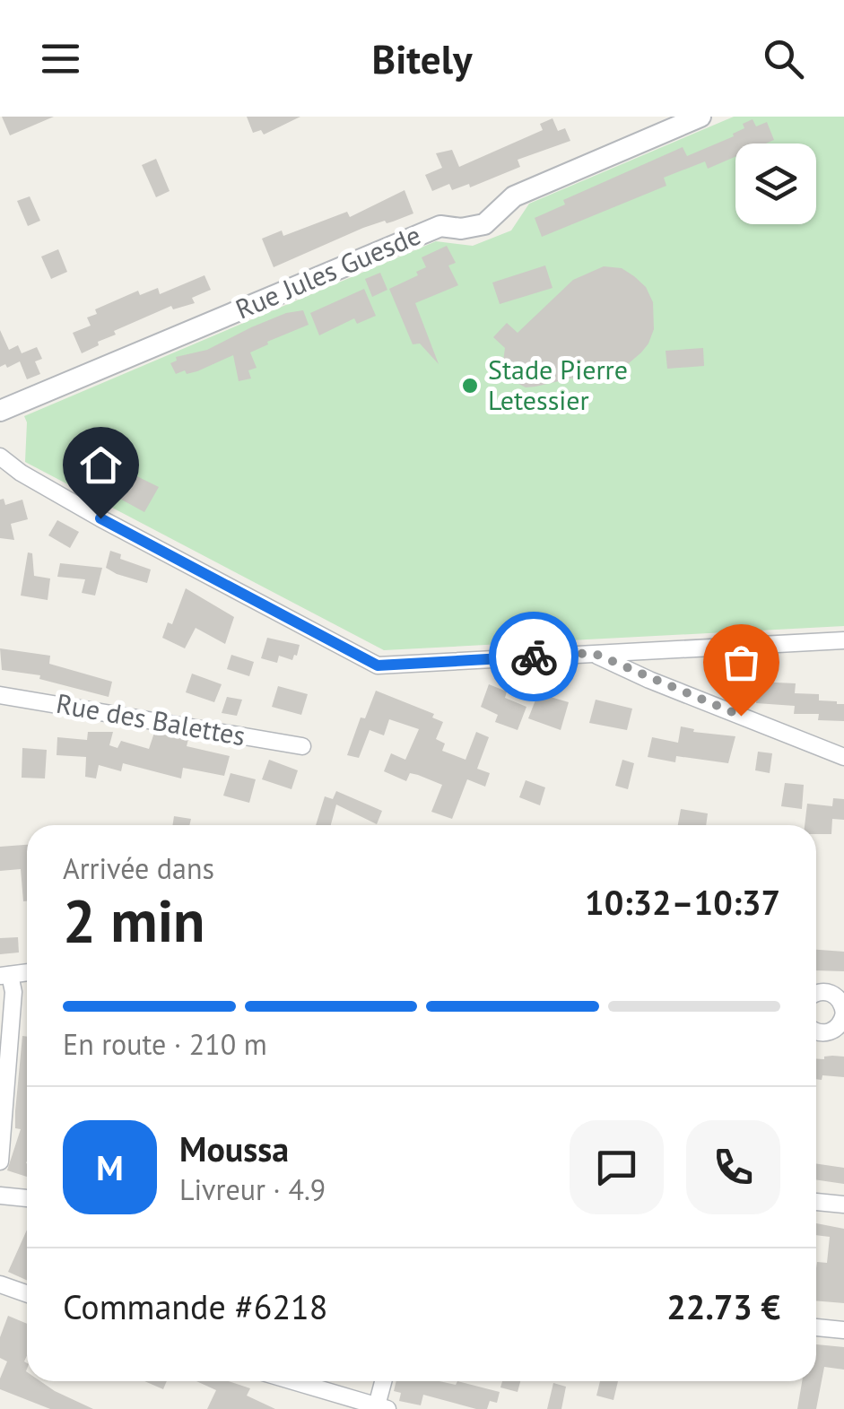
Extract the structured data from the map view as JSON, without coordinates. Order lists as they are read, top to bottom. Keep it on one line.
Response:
{"streets":{"street":["Rue Jules Guesde","Rue des Balettes"]},"places":["Stade Pierre Letessier"],"page":{"header":"Bitely","heading":["2 min","Arrivée dans","10:32–10:37"],"panel":["Moussa","Livreur · 4.9","Commande #6218","22.73 €"],"bar":"En route · 210 m","round":"M"}}
